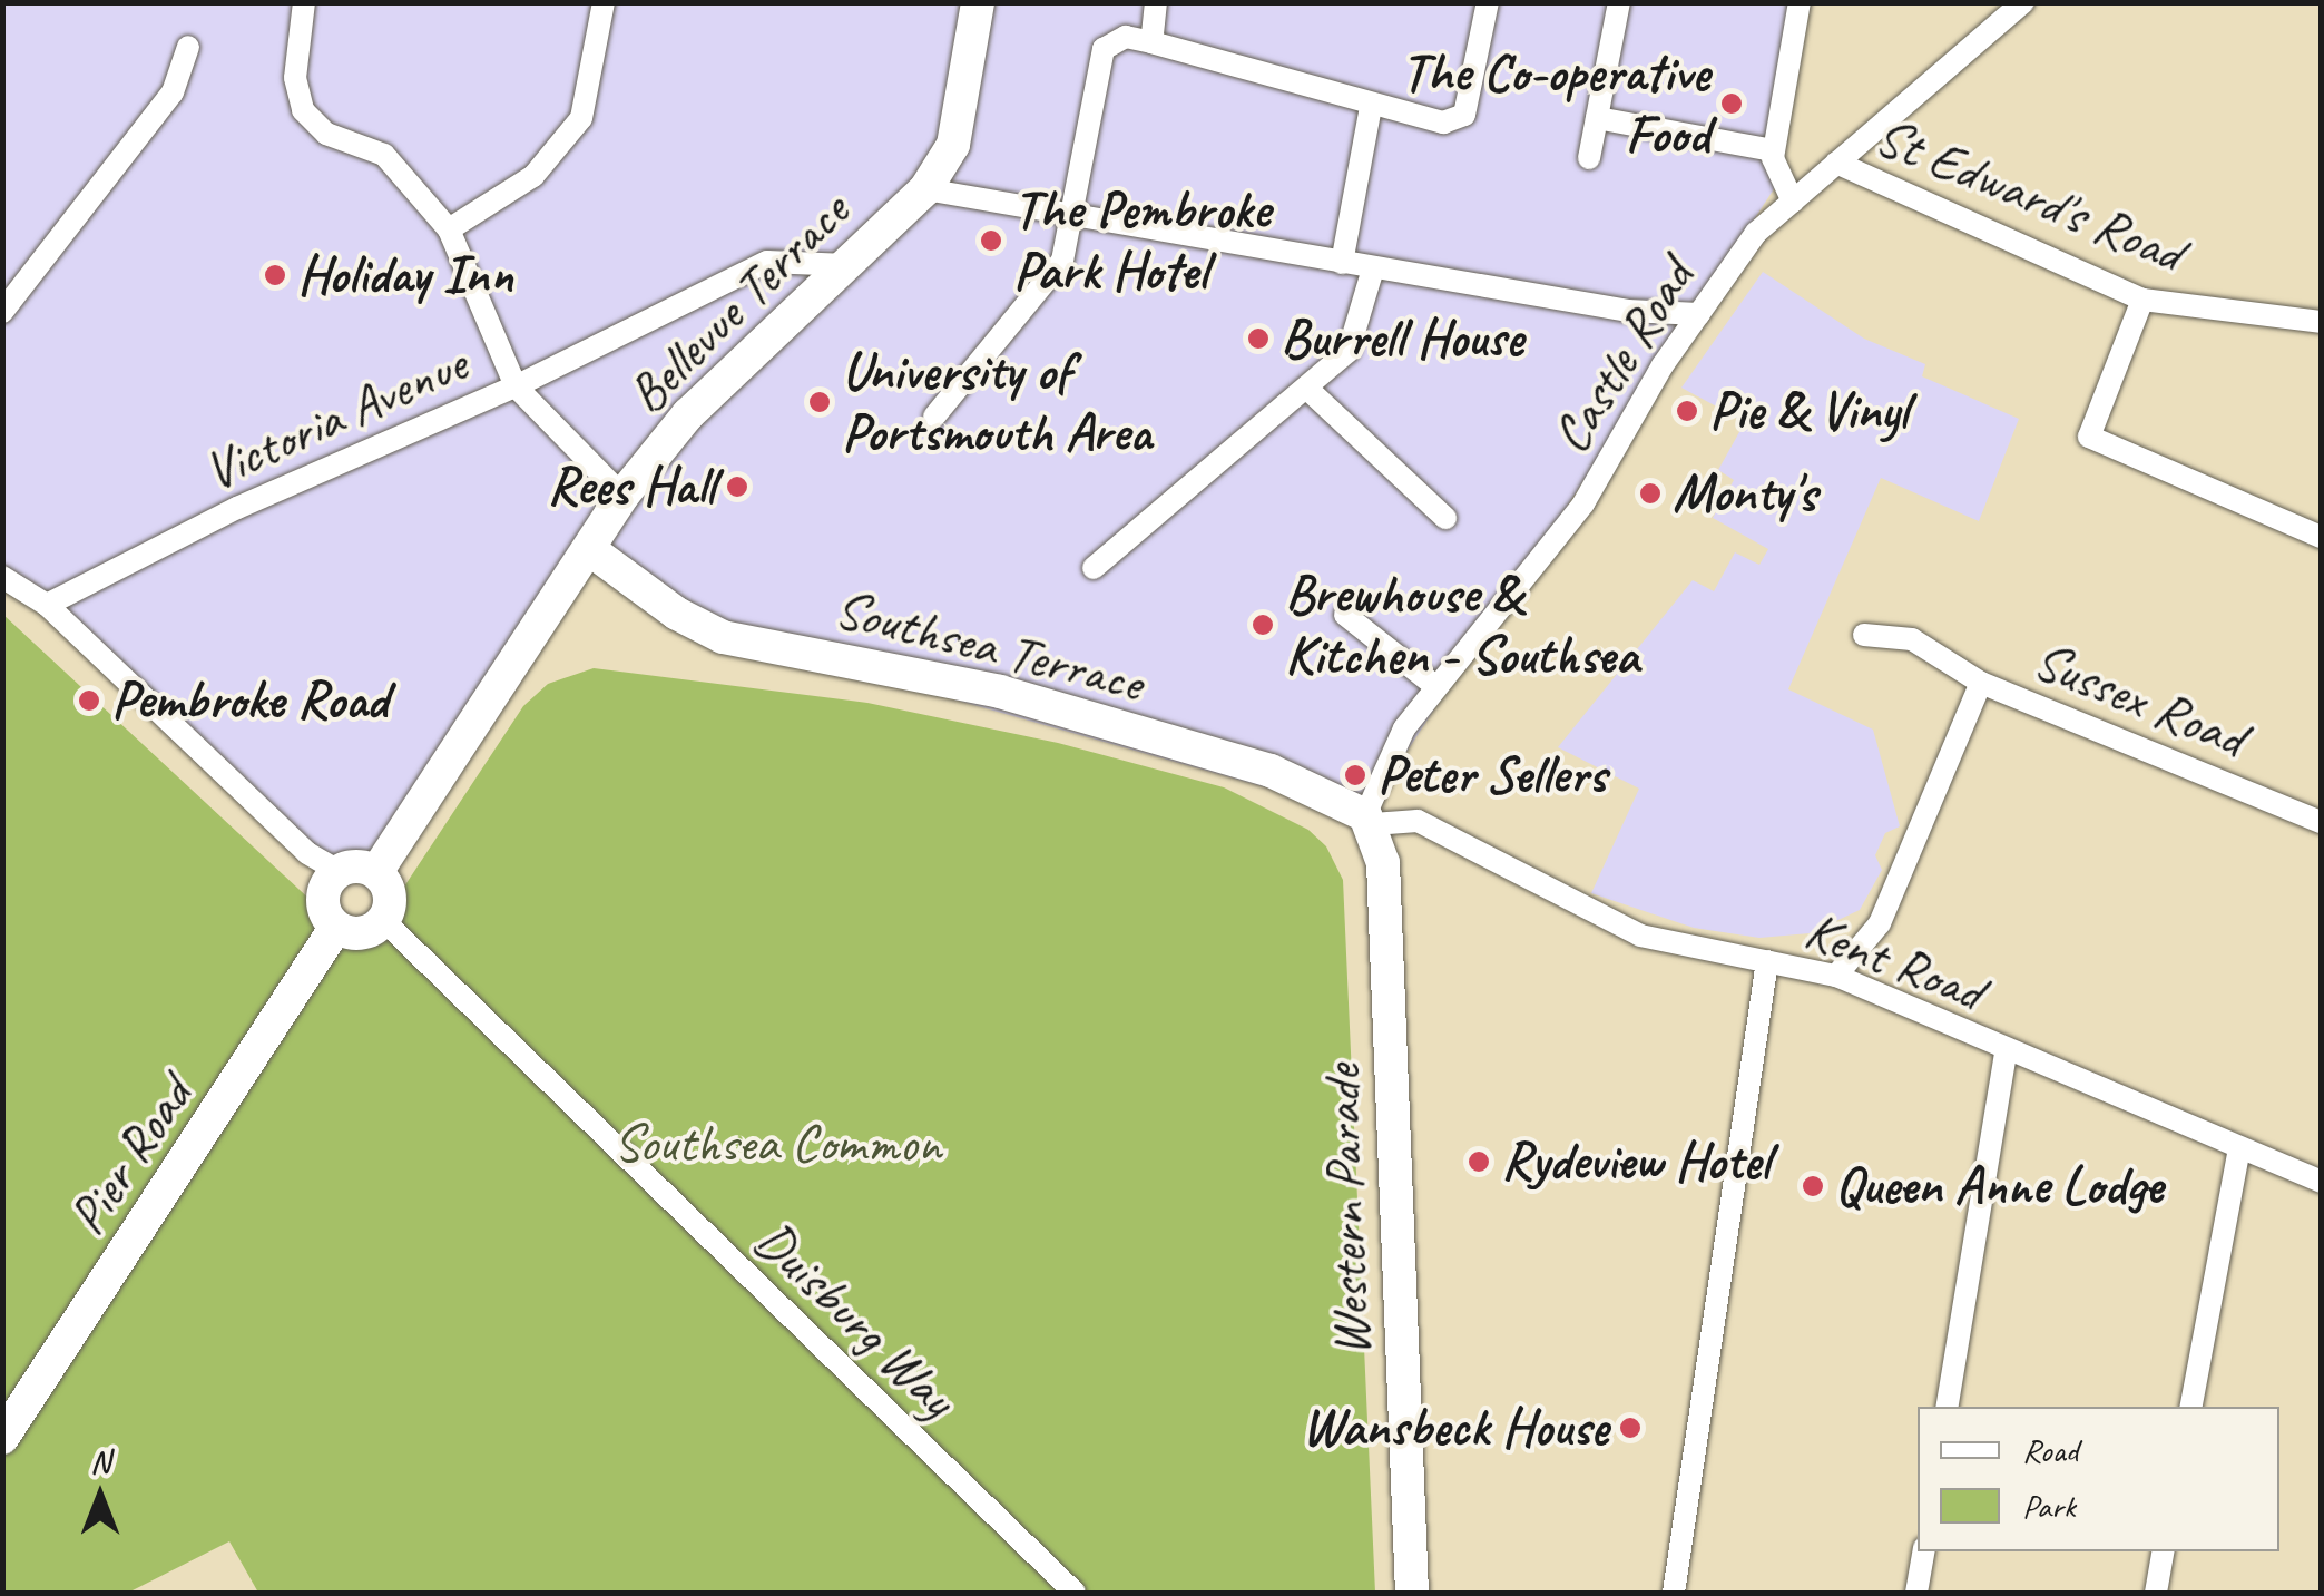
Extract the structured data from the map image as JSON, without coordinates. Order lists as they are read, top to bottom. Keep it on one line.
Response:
{"streets":{"main road":["Bellevue Terrace","Southsea Terrace","Pier Road","Western Parade"],"street":["St Edward's Road","Castle Road","Victoria Avenue","Sussex Road","Kent Road","Duisburg Way"]},"crossings":[["St Edward's Road","Castle Road"],["Bellevue Terrace","Victoria Avenue"],["Bellevue Terrace","Southsea Terrace"],["Castle Road","Southsea Terrace"],["Castle Road","Kent Road"],["Castle Road","Western Parade"],["Southsea Terrace","Kent Road"],["Southsea Terrace","Western Parade"],["Sussex Road","Kent Road"],["Kent Road","Western Parade"],["Pier Road","Duisburg Way"]],"parks":["Southsea Common"],"places":["The Co-operative Food","The Pembroke Park Hotel","Holiday Inn","Burrell House","University of Portsmouth Area","Pie & Vinyl","Rees Hall","Monty's","Brewhouse & Kitchen - Southsea","Pembroke Road","Peter Sellers","Rydeview Hotel","Queen Anne Lodge","Wansbeck House"],"legend":["Road","Park"],"north":"top"}
